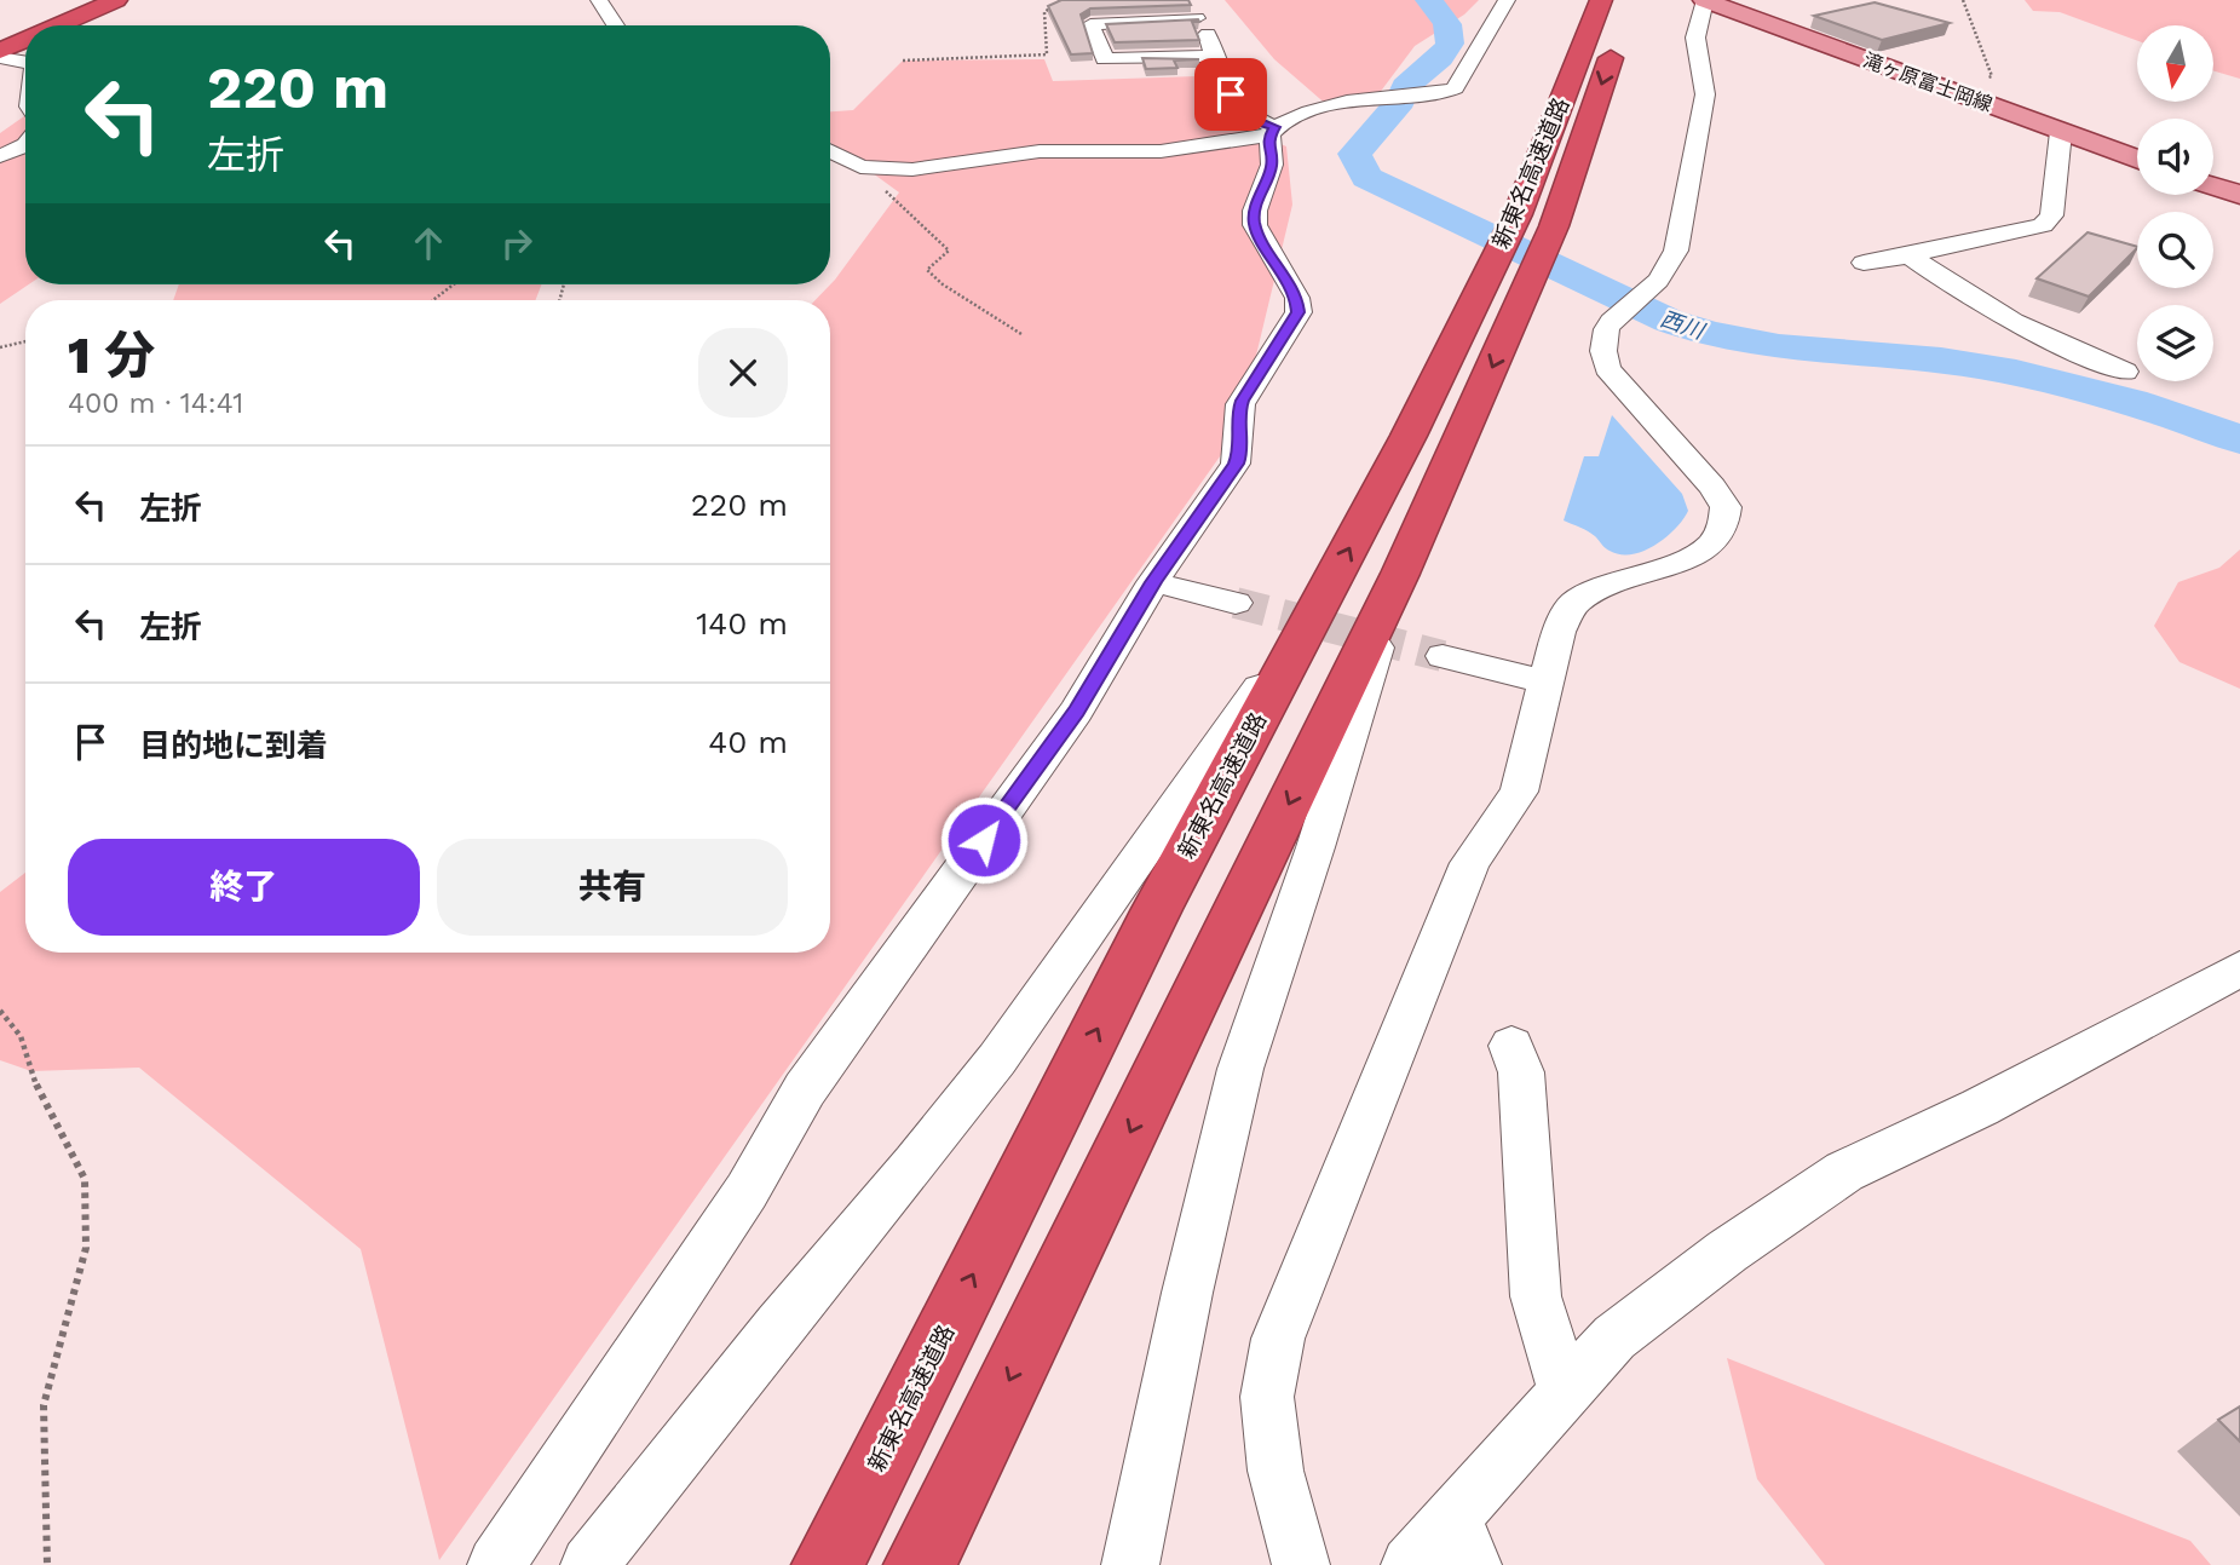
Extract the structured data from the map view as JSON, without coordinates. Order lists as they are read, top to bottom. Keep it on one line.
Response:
{"streets":{"highway":["新東名高速道路"],"main road":["滝ヶ原富士岡線"]},"water":["西川"],"north":"bottom","page":{"turn":["220 m","左折"],"heading":["1 分","400 m · 14:41"],"list":[{"name":"左折","value":"220 m"},{"name":"左折","value":"140 m"},{"name":"目的地に到着","value":"40 m"}],"buttons":["終了","共有"]}}
